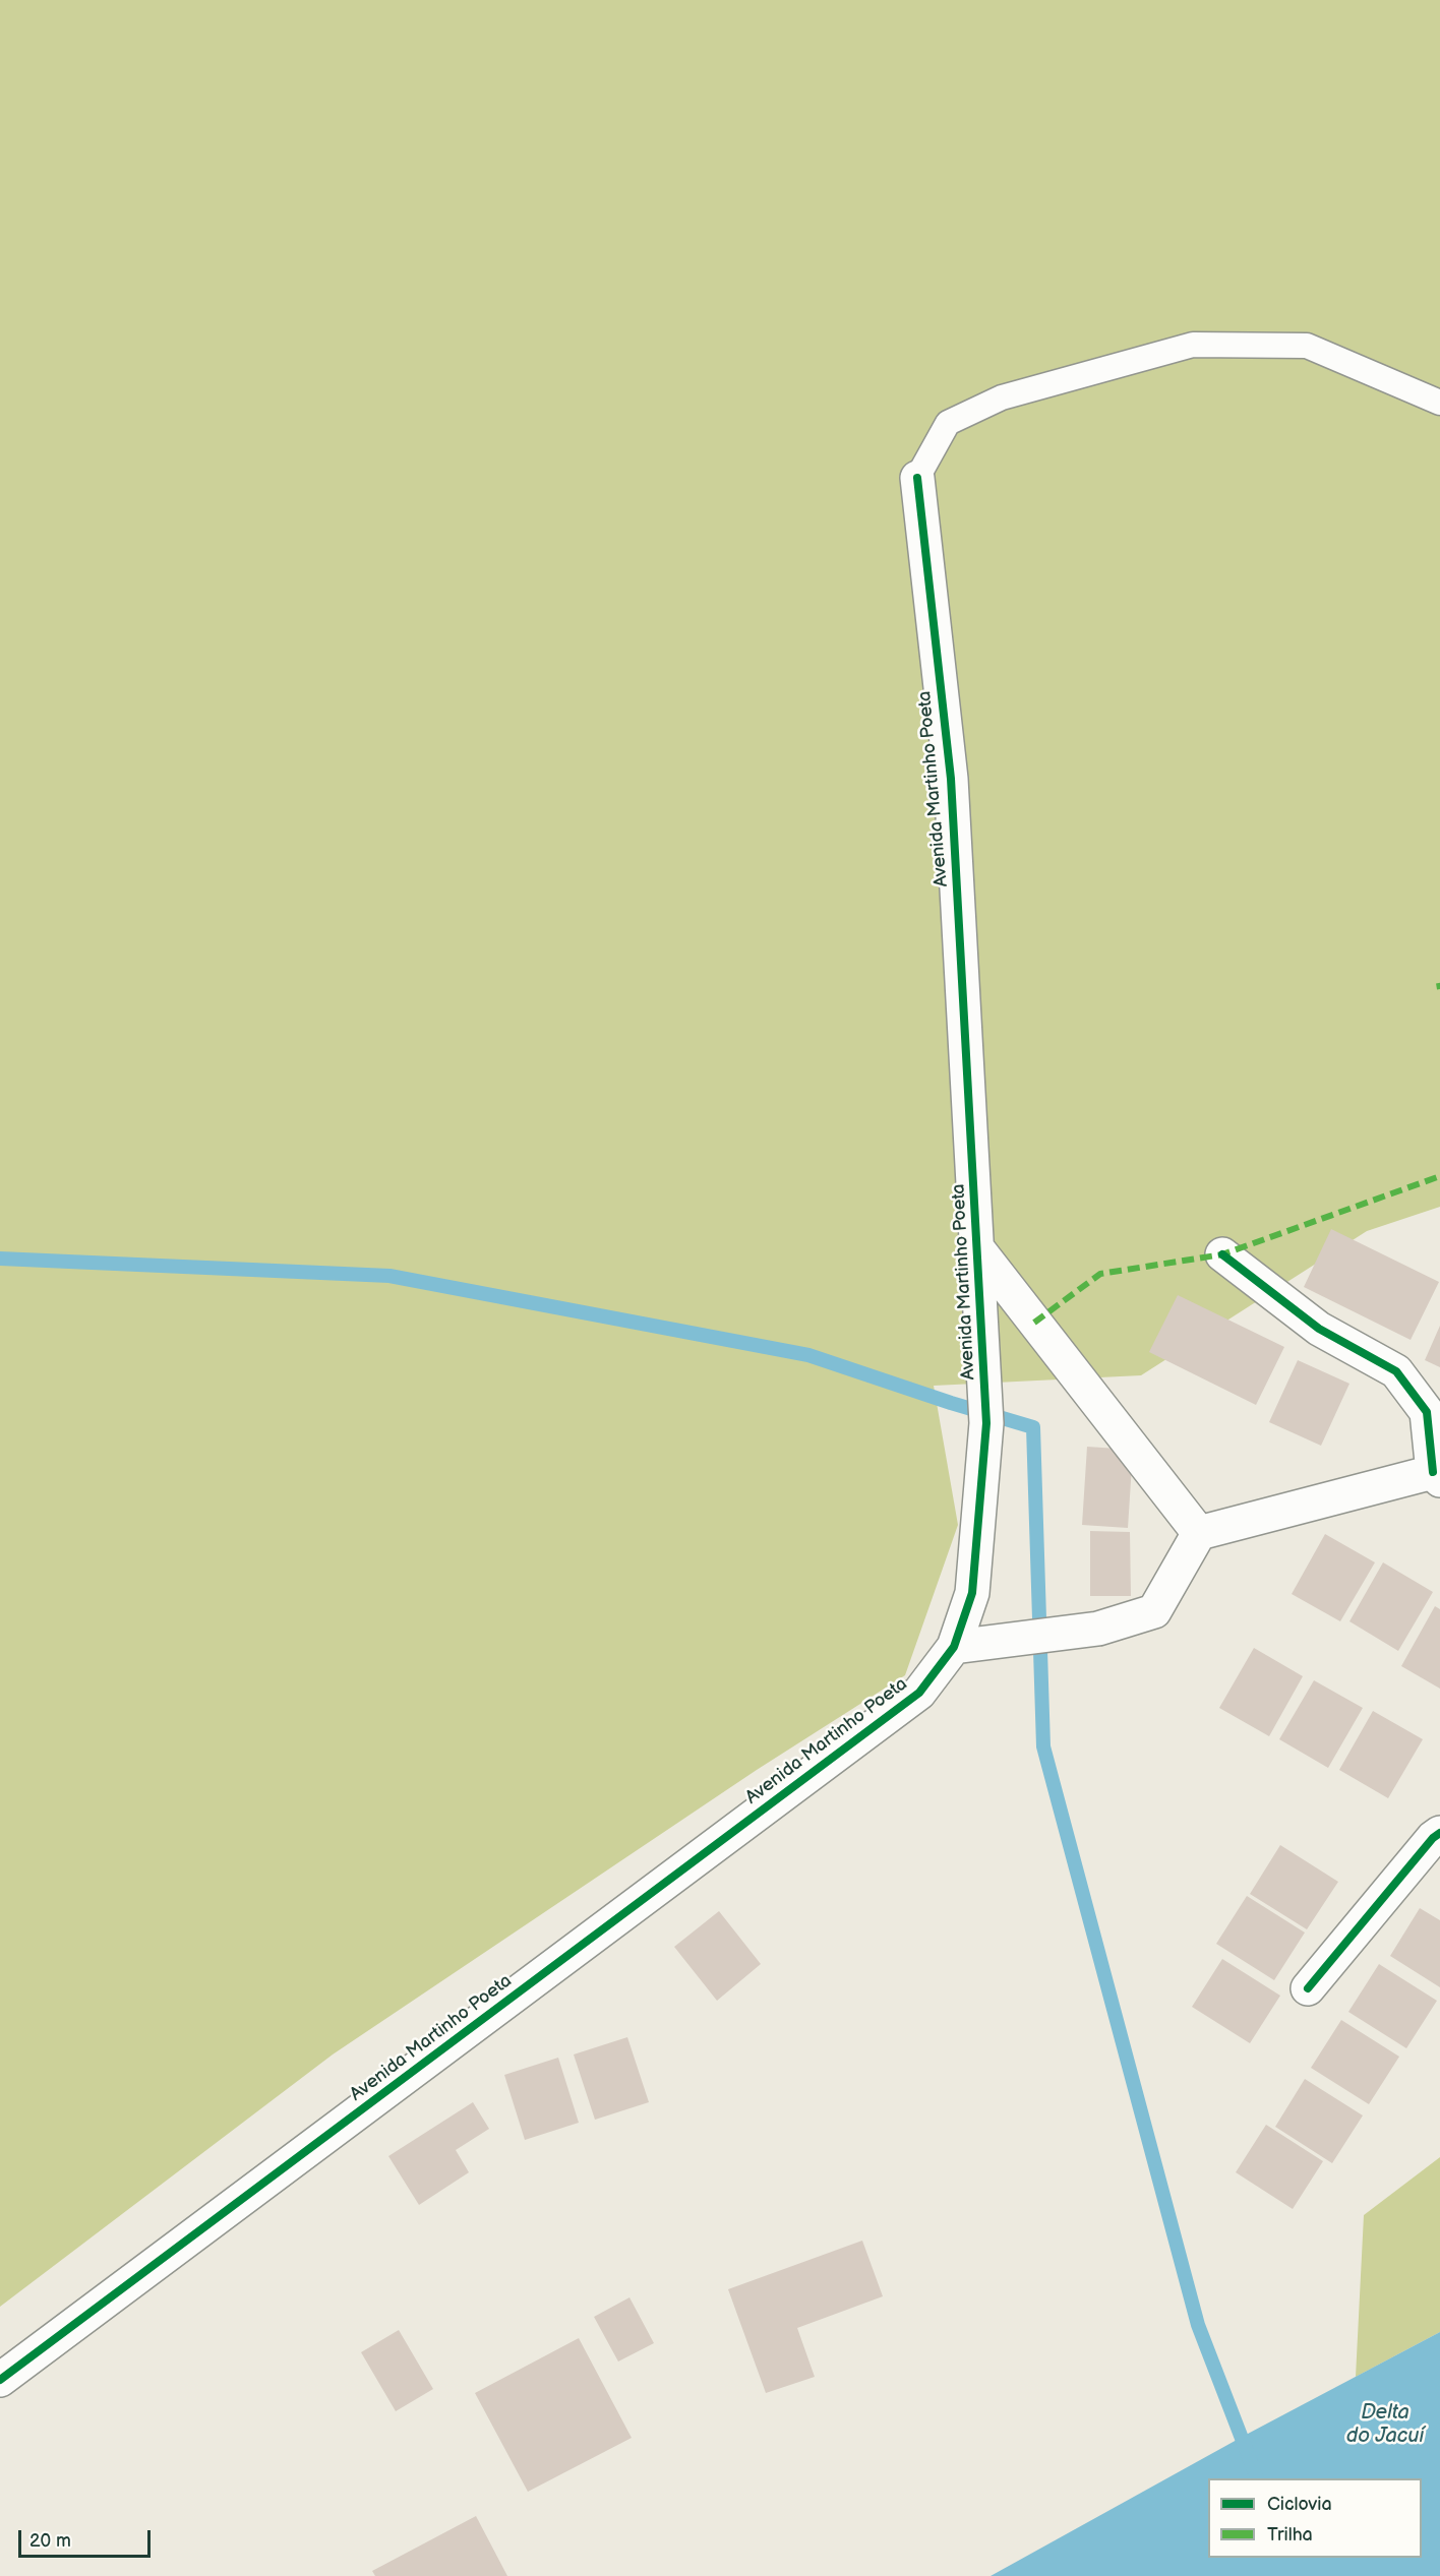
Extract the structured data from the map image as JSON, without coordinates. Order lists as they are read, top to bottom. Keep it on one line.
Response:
{"streets":{"street":["Avenida Martinho Poeta"]},"water":["Delta do Jacuí"],"legend":["Ciclovia","Trilha"],"scale_bar":"20 m"}
